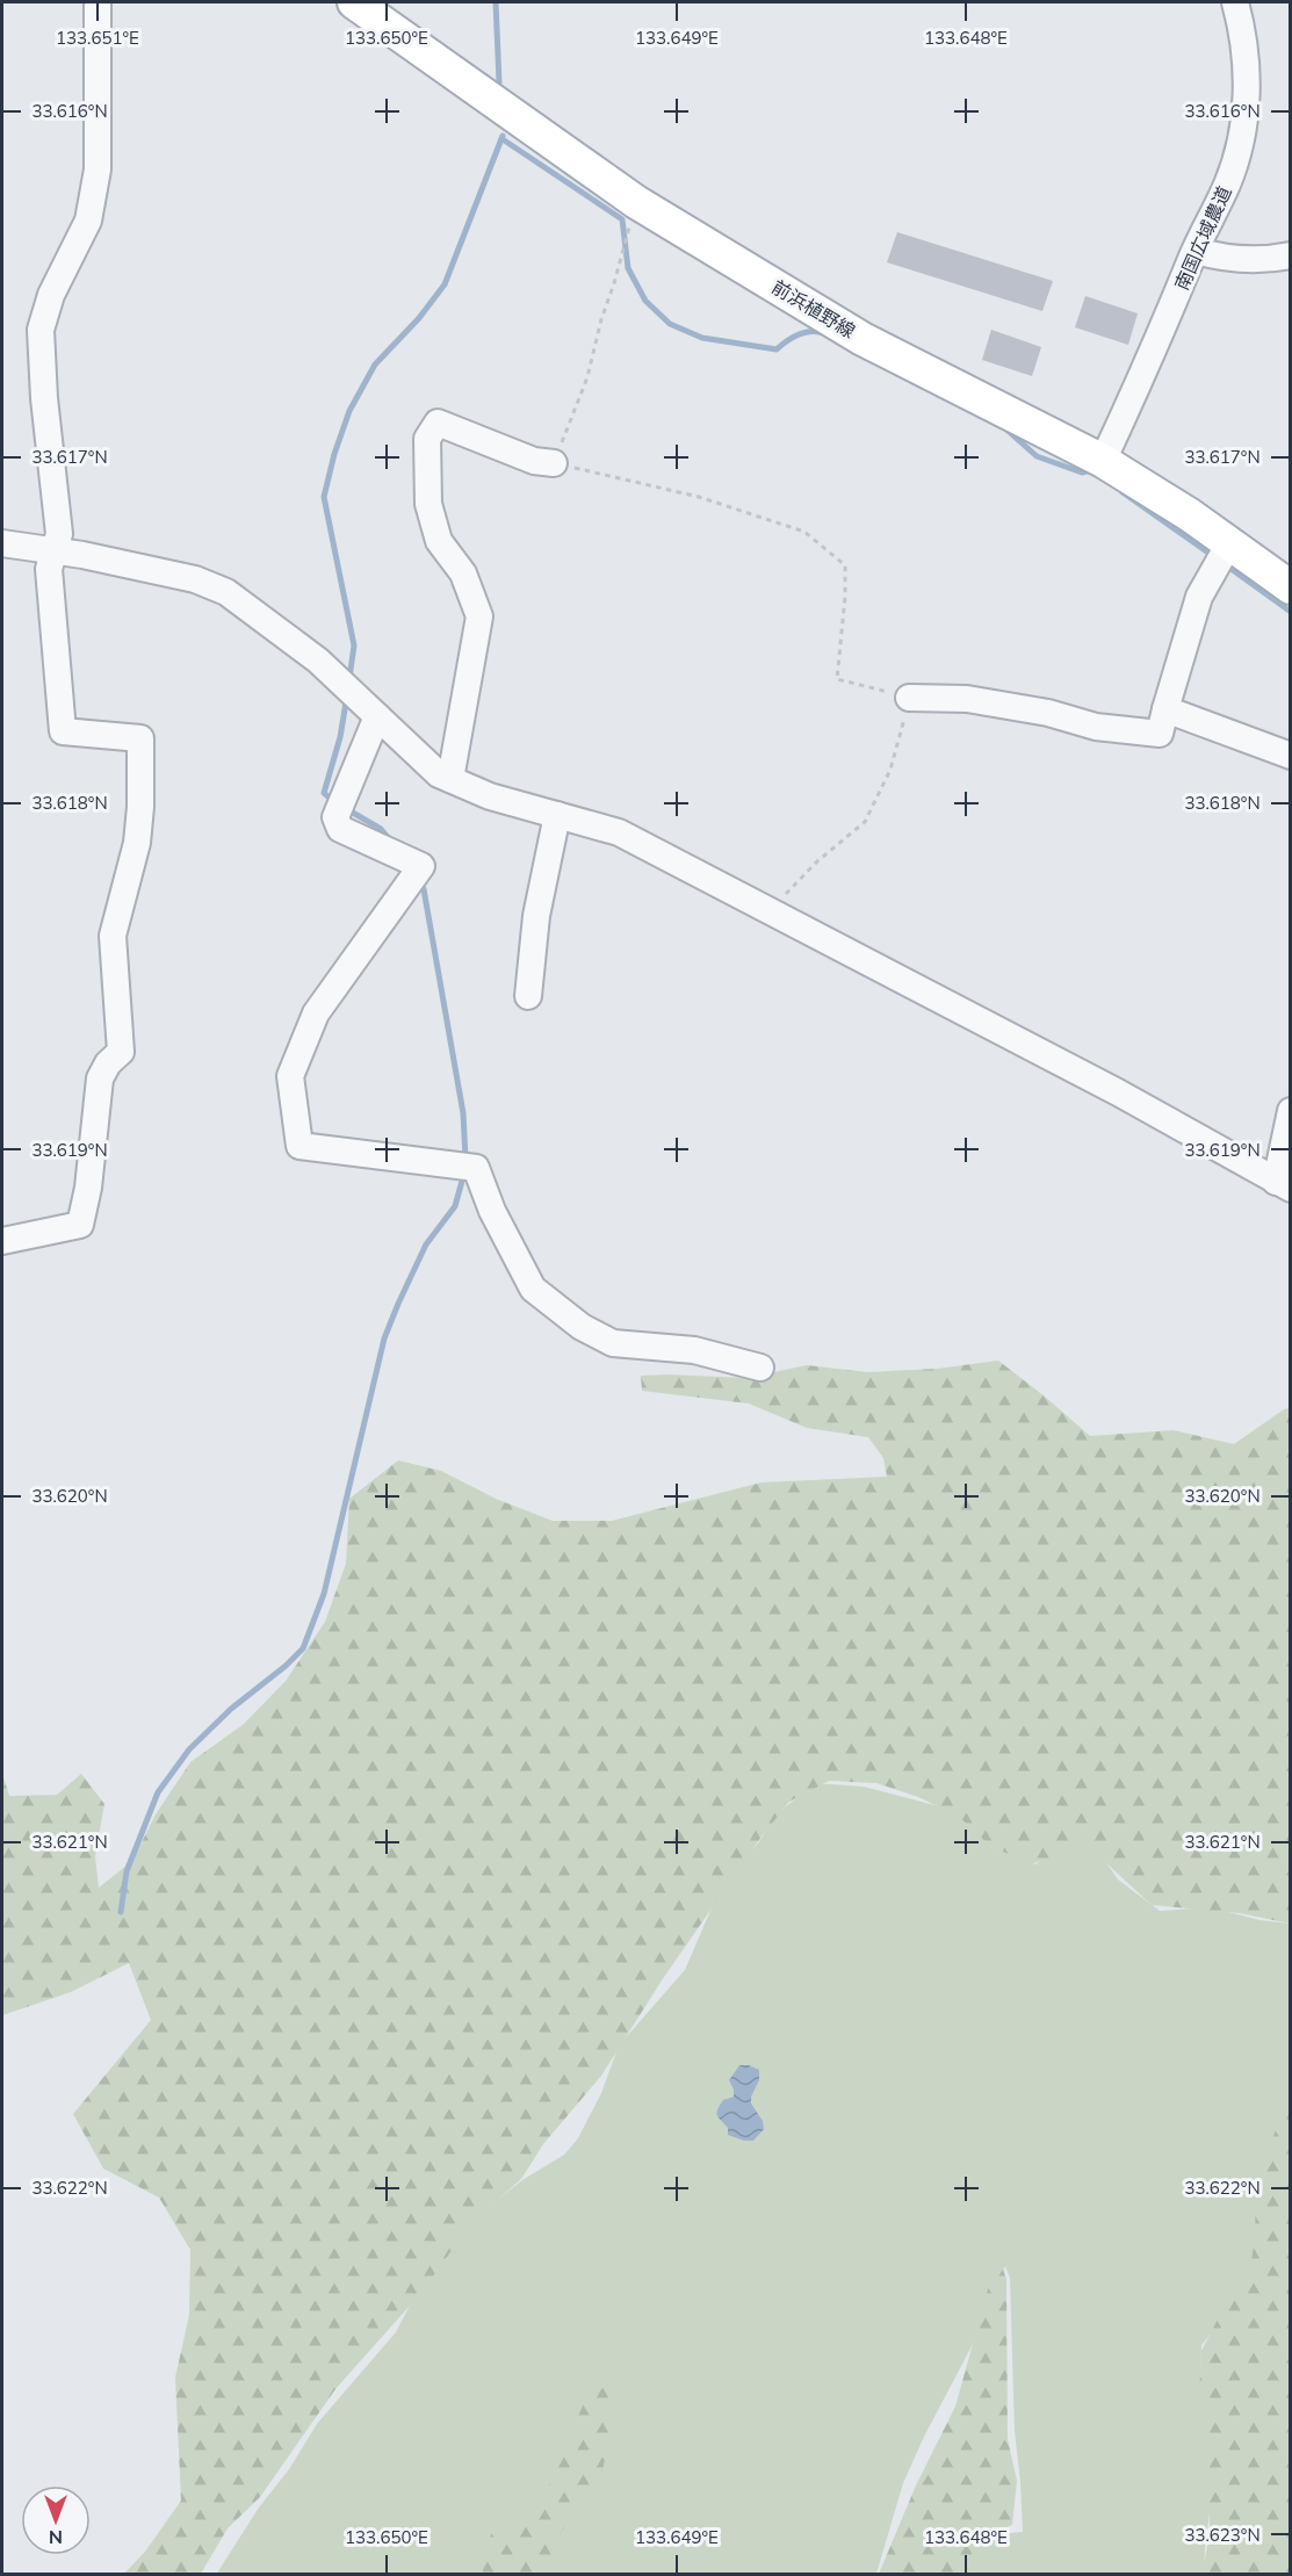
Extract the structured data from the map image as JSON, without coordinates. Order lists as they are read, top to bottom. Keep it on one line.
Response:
{"streets":{"main road":["前浜植野線"],"street":["南国広域農道"]},"crossings":[["南国広域農道","前浜植野線"]],"north":"bottom","coordinates":["133.651°E","133.650°E","133.649°E","133.648°E","33.616°N","33.617°N","33.618°N","33.619°N","33.620°N","33.621°N","33.622°N","33.623°N"]}
